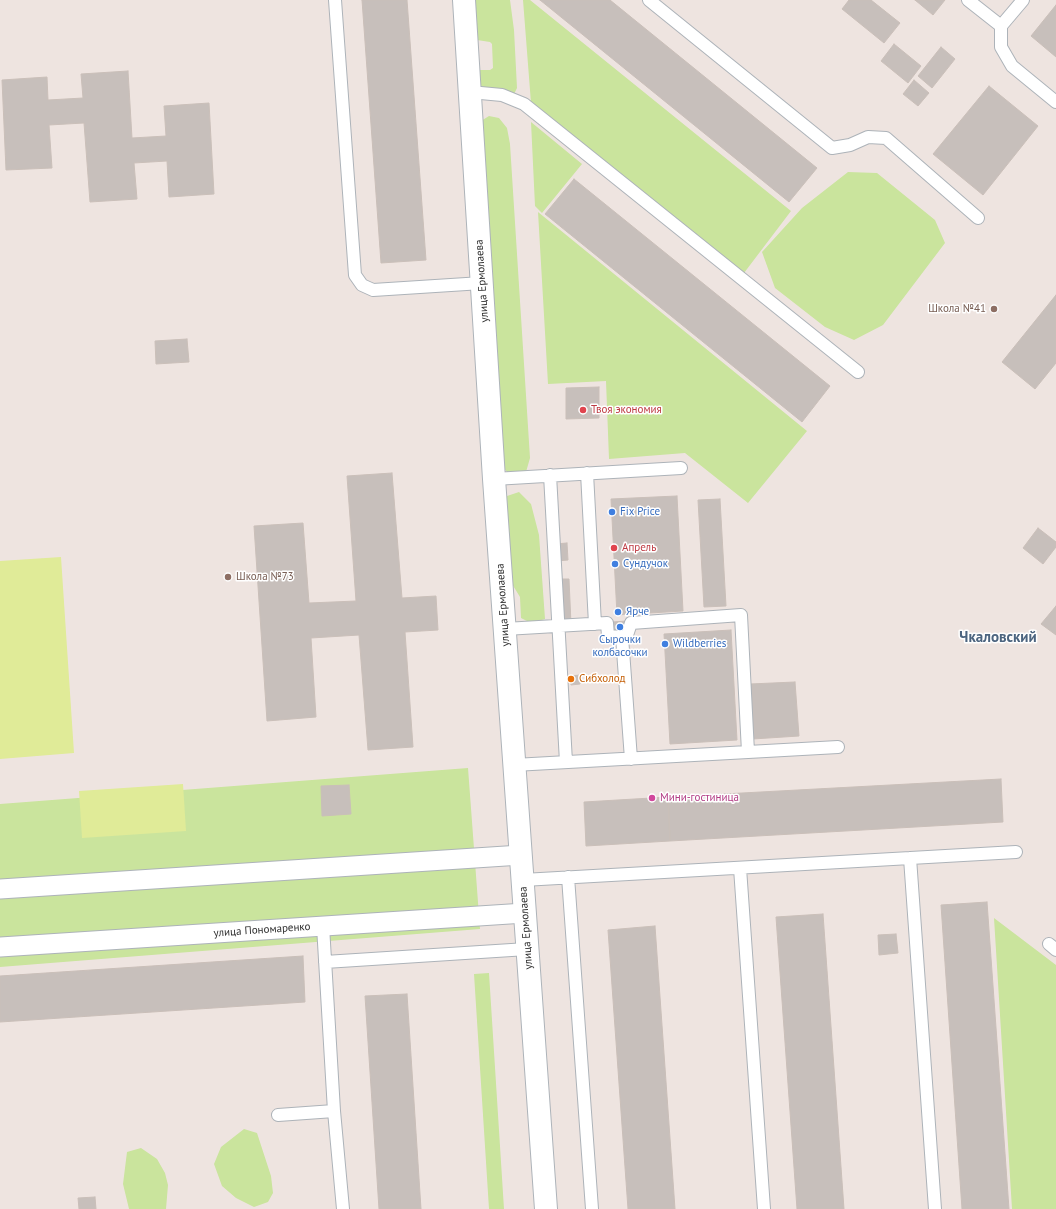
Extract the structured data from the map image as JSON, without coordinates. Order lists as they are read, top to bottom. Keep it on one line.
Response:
{"streets":{"street":["улица Ермолаева","улица Пономаренко"]},"crossings":[["улица Ермолаева","улица Пономаренко"]],"districts":["Чкаловский"],"places":["Школа №41","Твоя экономия","Fix Price","Апрель","Сундучок","Школа №73","Ярче","Сырочки колбасочки","Wildberries","Сибхолод","Мини-гостиница"]}
